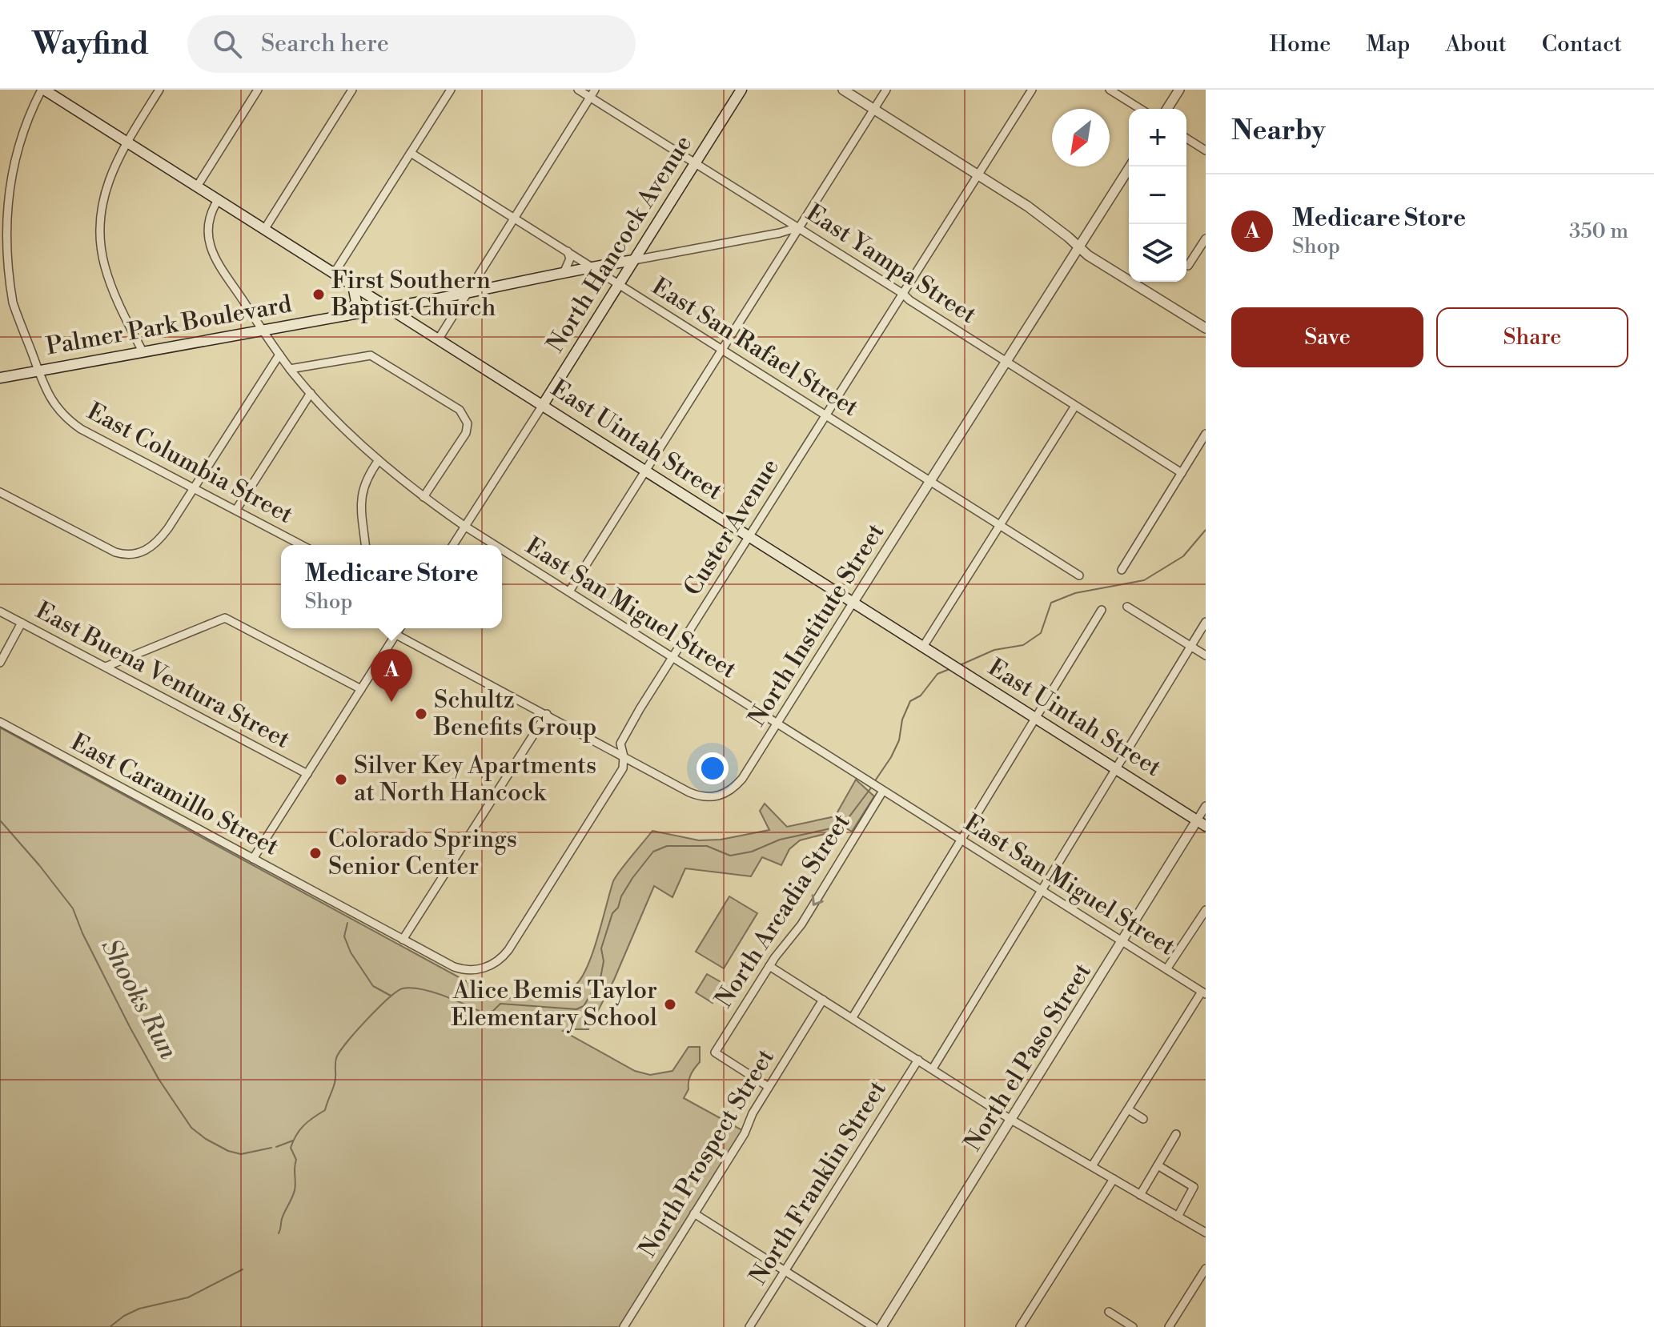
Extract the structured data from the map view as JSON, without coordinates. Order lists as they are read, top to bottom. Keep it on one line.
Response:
{"streets":{"main road":["North Hancock Avenue","Palmer Park Boulevard","East Uintah Street"],"street":["East Yampa Street","East San Rafael Street","East Columbia Street","Custer Avenue","East San Miguel Street","North Institute Street","East Buena Ventura Street","East Caramillo Street","North Arcadia Street","North el Paso Street","North Prospect Street","North Franklin Street"]},"crossings":[["North Hancock Avenue","East Yampa Street"],["North Hancock Avenue","Palmer Park Boulevard"],["North Hancock Avenue","East San Rafael Street"],["North Hancock Avenue","East Uintah Street"],["North Hancock Avenue","East San Miguel Street"],["East Yampa Street","Palmer Park Boulevard"],["East Yampa Street","Custer Avenue"],["East Yampa Street","North Institute Street"],["Palmer Park Boulevard","East San Rafael Street"],["Palmer Park Boulevard","East Uintah Street"],["Palmer Park Boulevard","East Columbia Street"],["Palmer Park Boulevard","East San Miguel Street"],["East San Rafael Street","Custer Avenue"],["East San Rafael Street","North Institute Street"],["East Uintah Street","East Columbia Street"],["East Uintah Street","Custer Avenue"],["East Uintah Street","East San Miguel Street"],["East Uintah Street","North Institute Street"],["East Uintah Street","North el Paso Street"],["Custer Avenue","East San Miguel Street"],["Custer Avenue","North Institute Street"],["Custer Avenue","East Caramillo Street"],["East San Miguel Street","North Institute Street"],["East San Miguel Street","North Arcadia Street"],["East San Miguel Street","North el Paso Street"],["North Arcadia Street","North Prospect Street"]],"one_way":["North Arcadia Street"],"water":["Shooks Run"],"places":["First Southern Baptist Church","Schultz Benefits Group","Silver Key Apartments at North Hancock","Colorado Springs Senior Center","Alice Bemis Taylor Elementary School"],"north":"bottom left","page":{"header":"Wayfind","search":"Search here","nav":["Home","Map","About","Contact"],"heading":"Nearby","map_buttons":["+","−"],"list":[{"mark":"A","name":"Medicare Store","note":"Shop","value":"350 m"}],"buttons":["Save","Share"],"popup":["Medicare Store","Shop"],"pins":"A"}}
